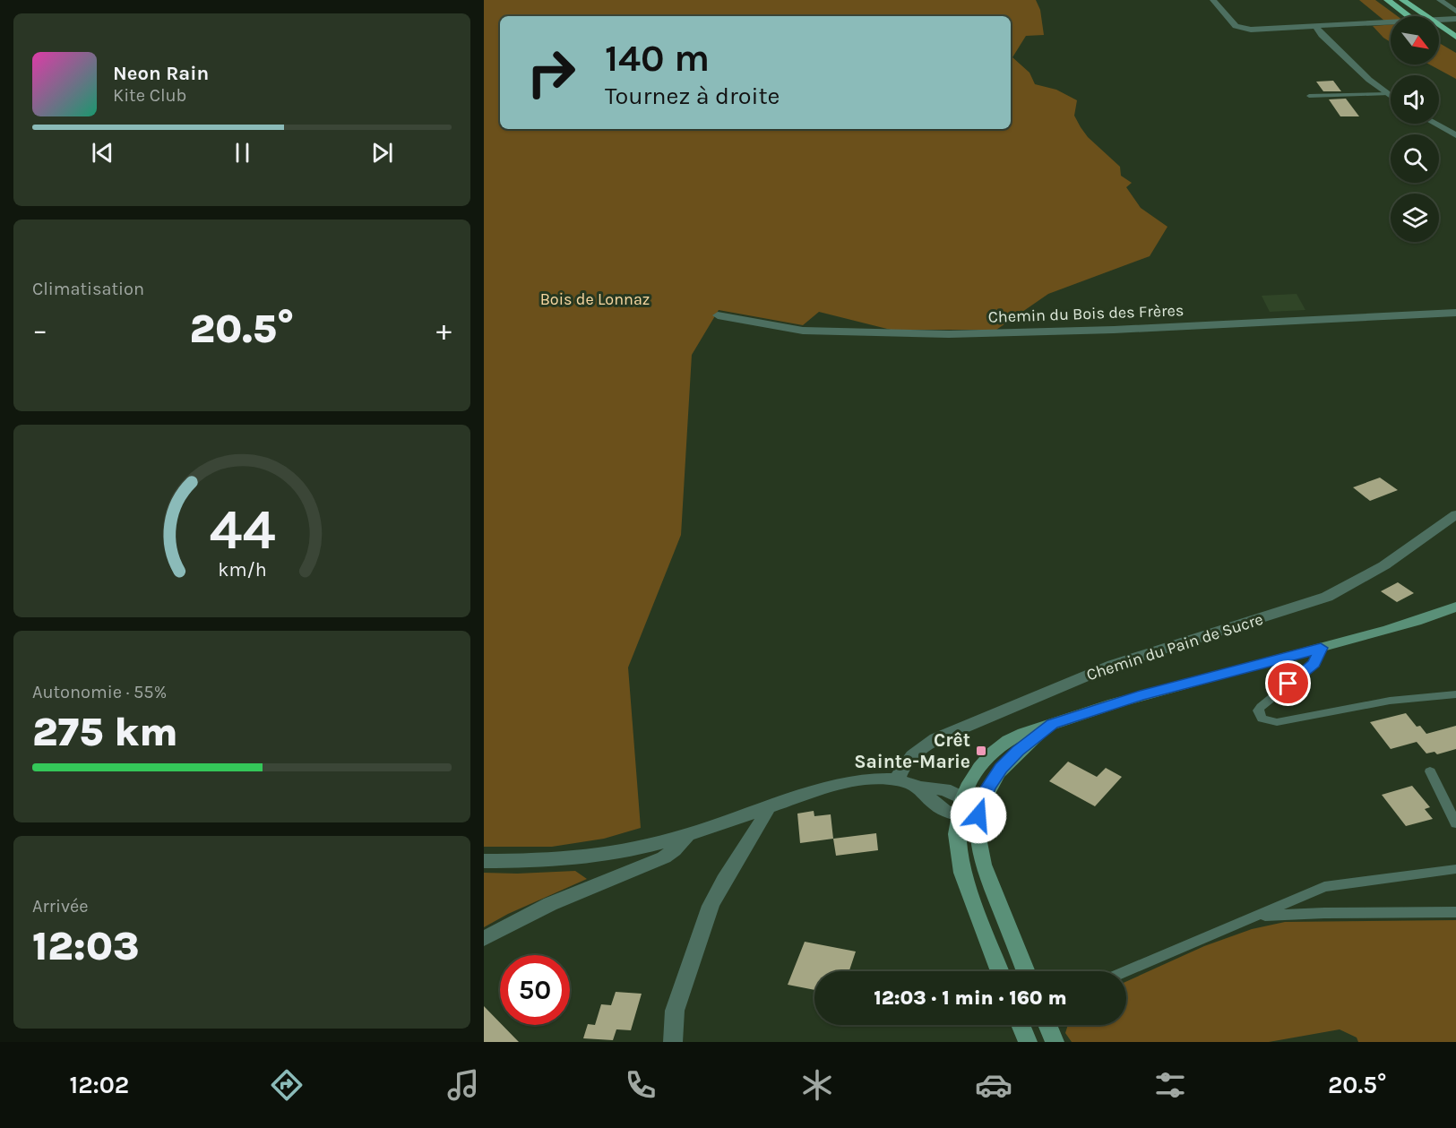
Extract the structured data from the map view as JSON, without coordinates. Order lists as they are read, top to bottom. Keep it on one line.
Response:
{"streets":{"street":["Chemin du Bois des Frères","Chemin du Pain de Sucre"]},"parks":["Bois de Lonnaz"],"places":{"transit":["Crêt Sainte-Marie"]},"north":"bottom right","page":{"turn":["140 m","Tournez à droite"],"song":["Neon Rain","Kite Club"],"tile":["Climatisation",["Autonomie · 55%","275 km"],["Arrivée","12:03"]],"heat":["−","20.5°","+"],"limit":"50","trip":"12:03 · 1 min · 160 m","tabs":["12:02","20.5°"],"gauge":["44","km/h"]}}
